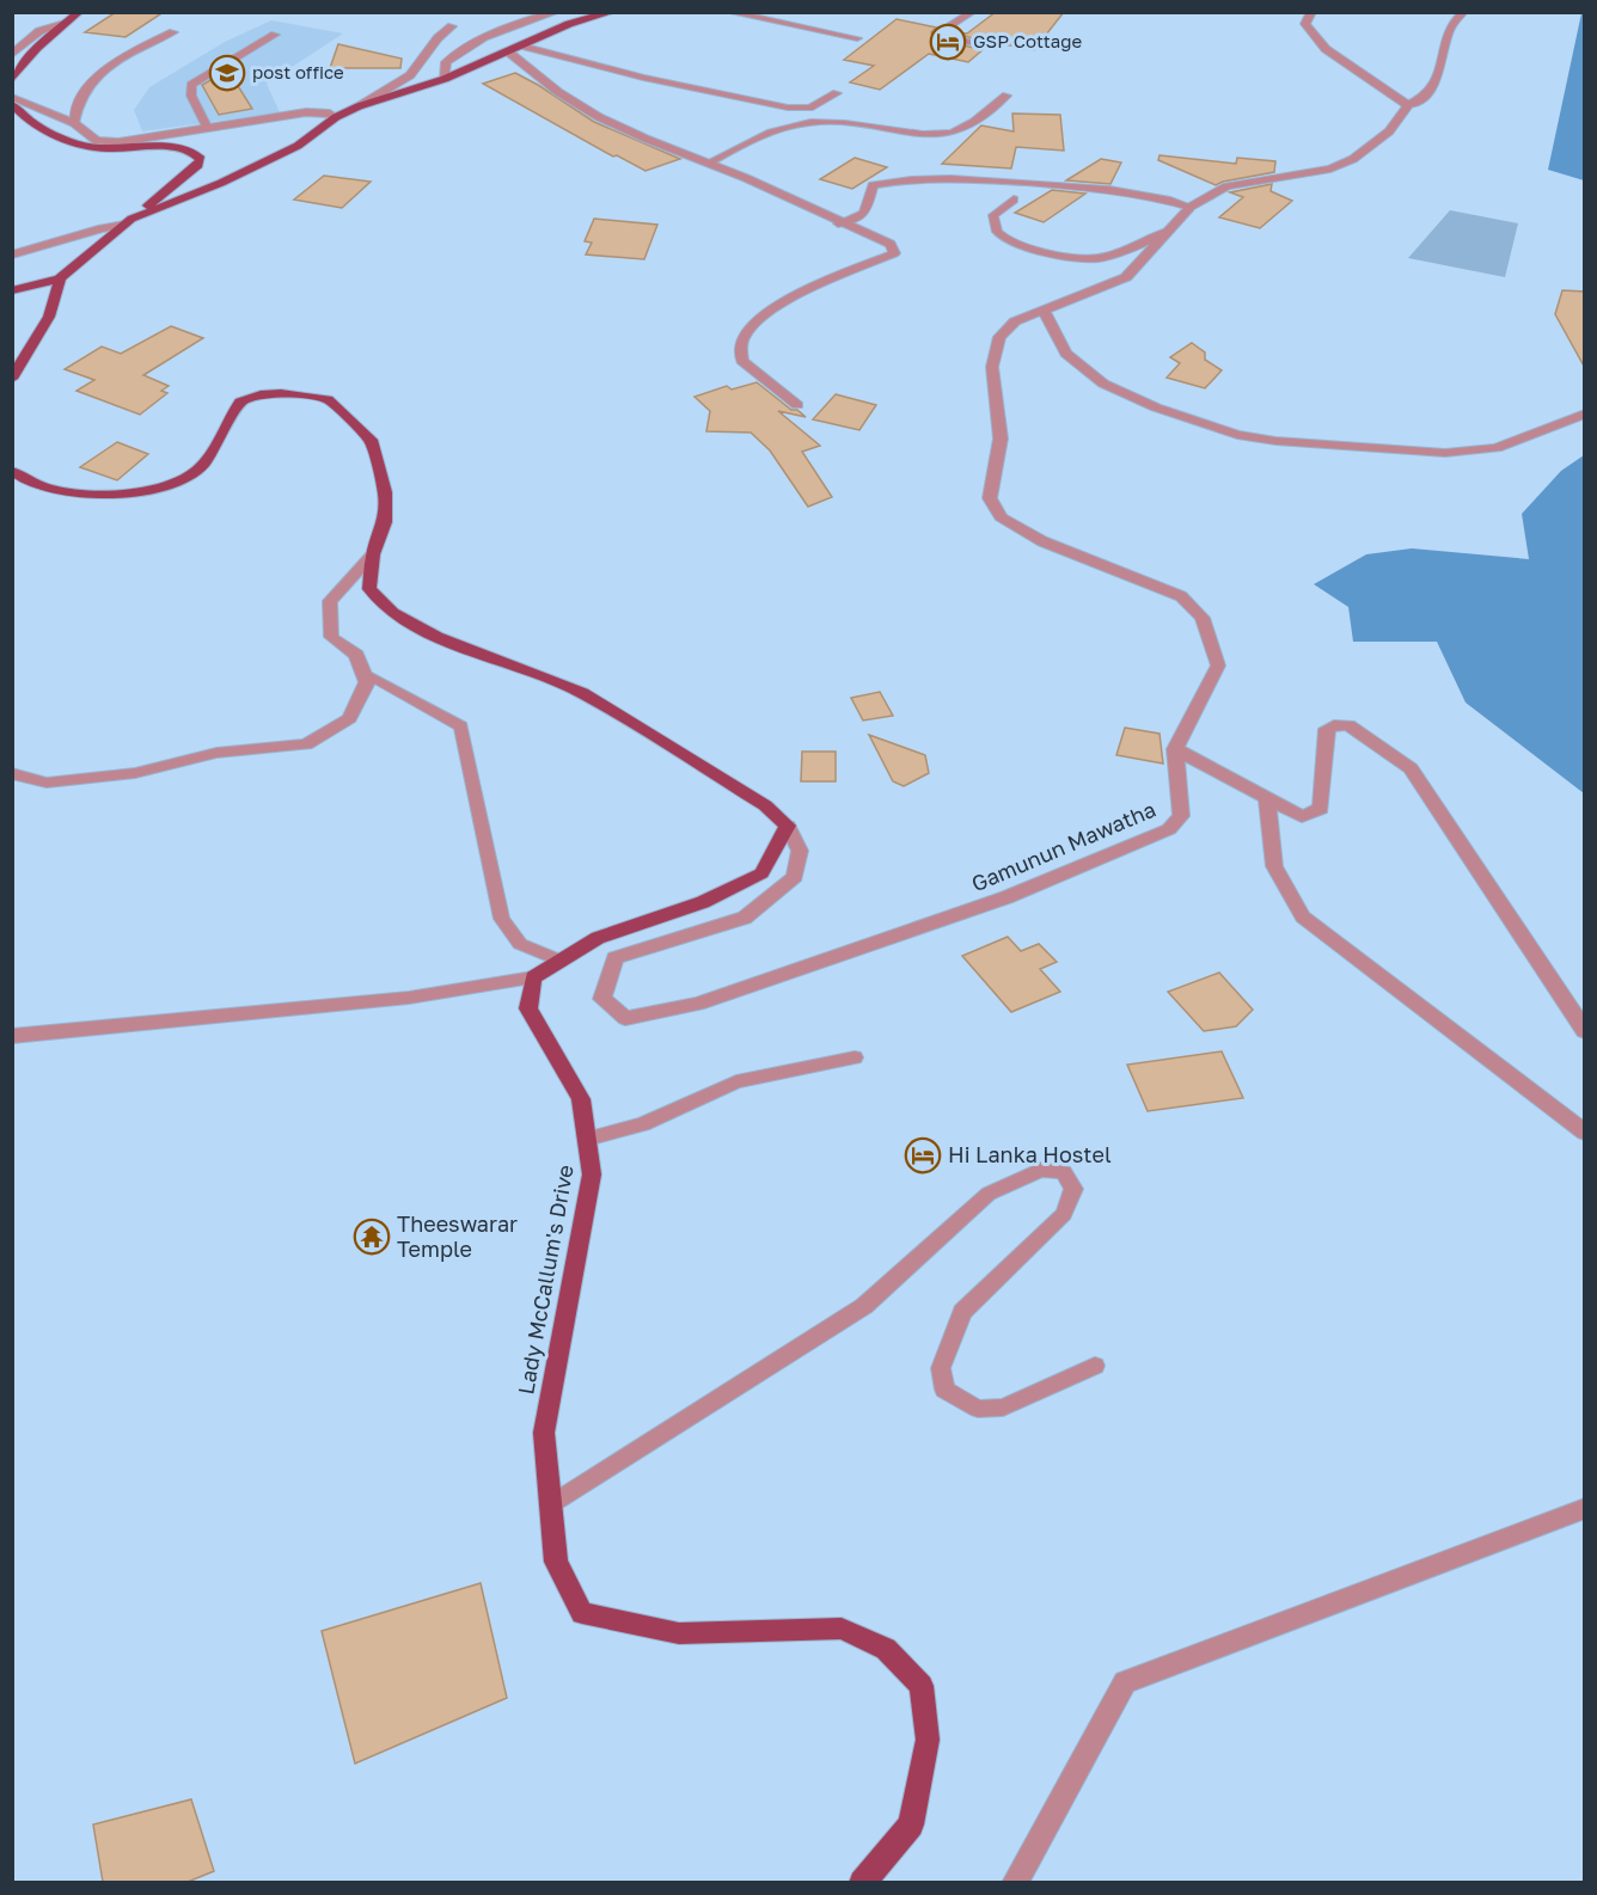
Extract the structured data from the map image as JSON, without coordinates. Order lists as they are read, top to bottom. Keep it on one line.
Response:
{"streets":{"main road":["Lady McCallum's Drive"],"street":["Gamunun Mawatha"]},"places":{"hotel":["GSP Cottage","Hi Lanka Hostel"],"school or university":["post office"],"temple":["Theeswarar Temple"]}}
